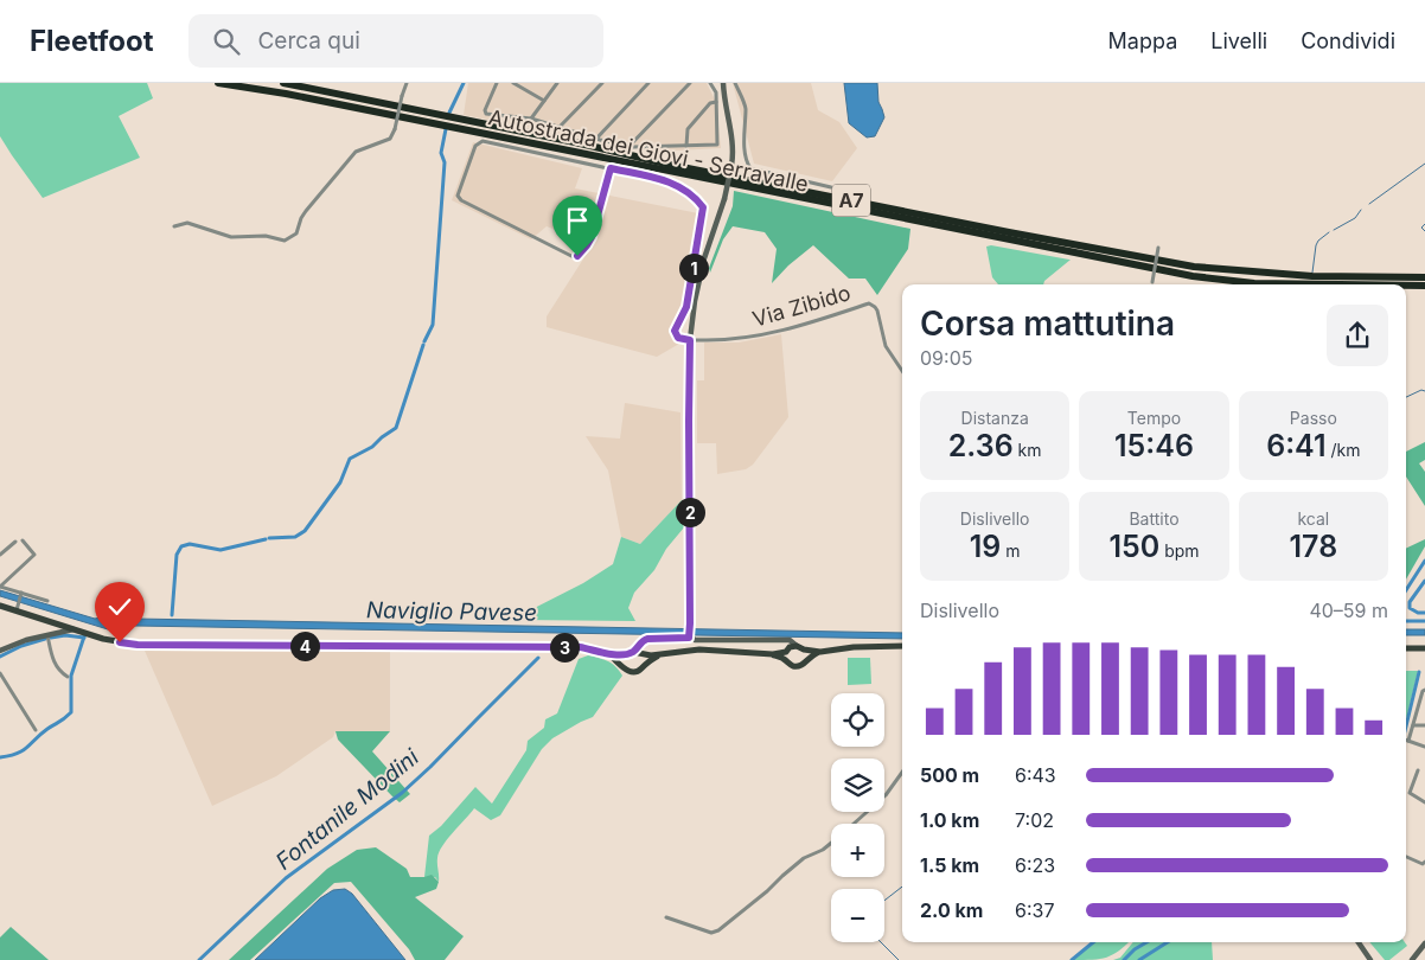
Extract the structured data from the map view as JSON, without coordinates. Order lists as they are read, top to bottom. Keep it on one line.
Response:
{"streets":{"highway":["Autostrada dei Giovi - Serravalle","A7"],"street":["Via Zibido"]},"water":["Naviglio Pavese","Fontanile Modini"],"page":{"header":"Fleetfoot","search":"Cerca qui","nav":["Mappa","Livelli","Condividi"],"pins":["1","2","4","3"],"heading":["Corsa mattutina","09:05"],"stats":[["Distanza","2.36 km"],["Tempo","15:46"],["Passo","6:41 /km"],["Dislivello","19 m"],["Battito","150 bpm"],["kcal","178"]],"chart":["Dislivello","40–59 m"],"map_buttons":["+","−"],"list":[{"name":"500 m","note":"6:43"},{"name":"1.0 km","note":"7:02"},{"name":"1.5 km","note":"6:23"},{"name":"2.0 km","note":"6:37"}]}}
